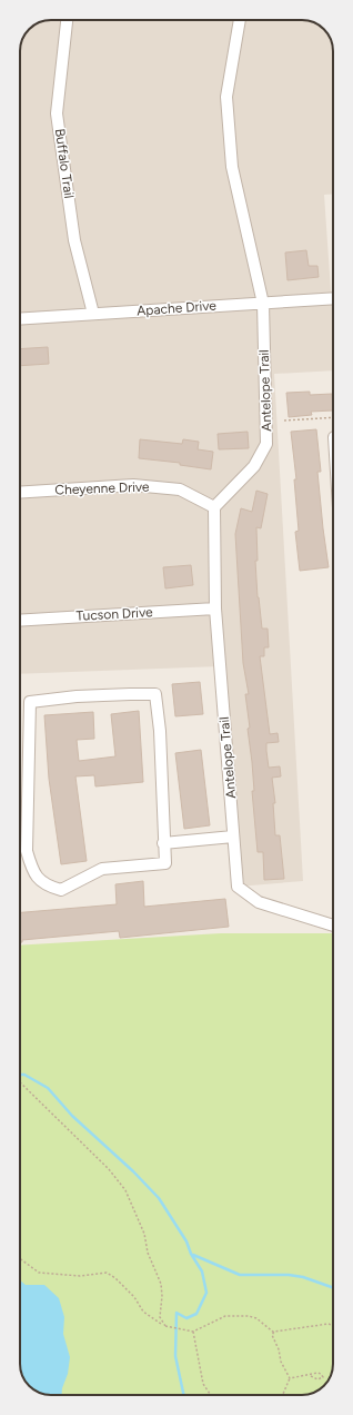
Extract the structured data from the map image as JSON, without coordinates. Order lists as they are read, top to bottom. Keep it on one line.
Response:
{"streets":{"street":["Buffalo Trail","Apache Drive","Antelope Trail","Cheyenne Drive","Tucson Drive"]},"crossings":[["Buffalo Trail","Apache Drive"],["Apache Drive","Antelope Trail"],["Antelope Trail","Cheyenne Drive"],["Antelope Trail","Tucson Drive"]]}
